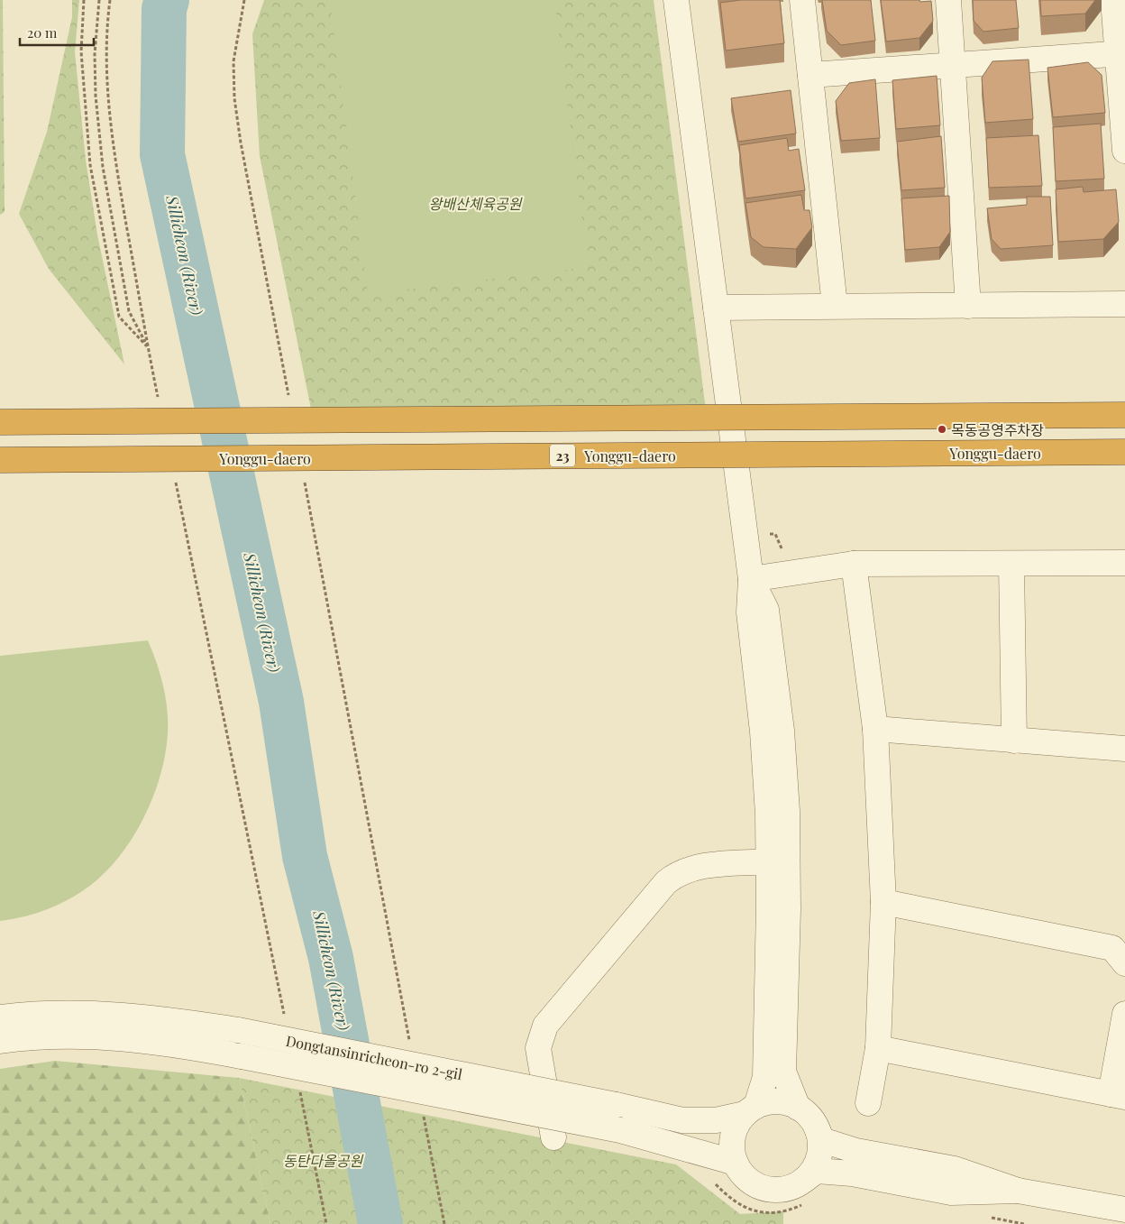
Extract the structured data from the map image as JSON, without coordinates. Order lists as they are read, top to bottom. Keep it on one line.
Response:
{"streets":{"highway":["Yonggu-daero","23"],"street":["Dongtansinricheon-ro 2-gil"]},"water":["Sillicheon (River)"],"parks":["왕배산체육공원","동탄다올공원"],"places":["목동공영주차장"],"scale_bar":"20 m"}
